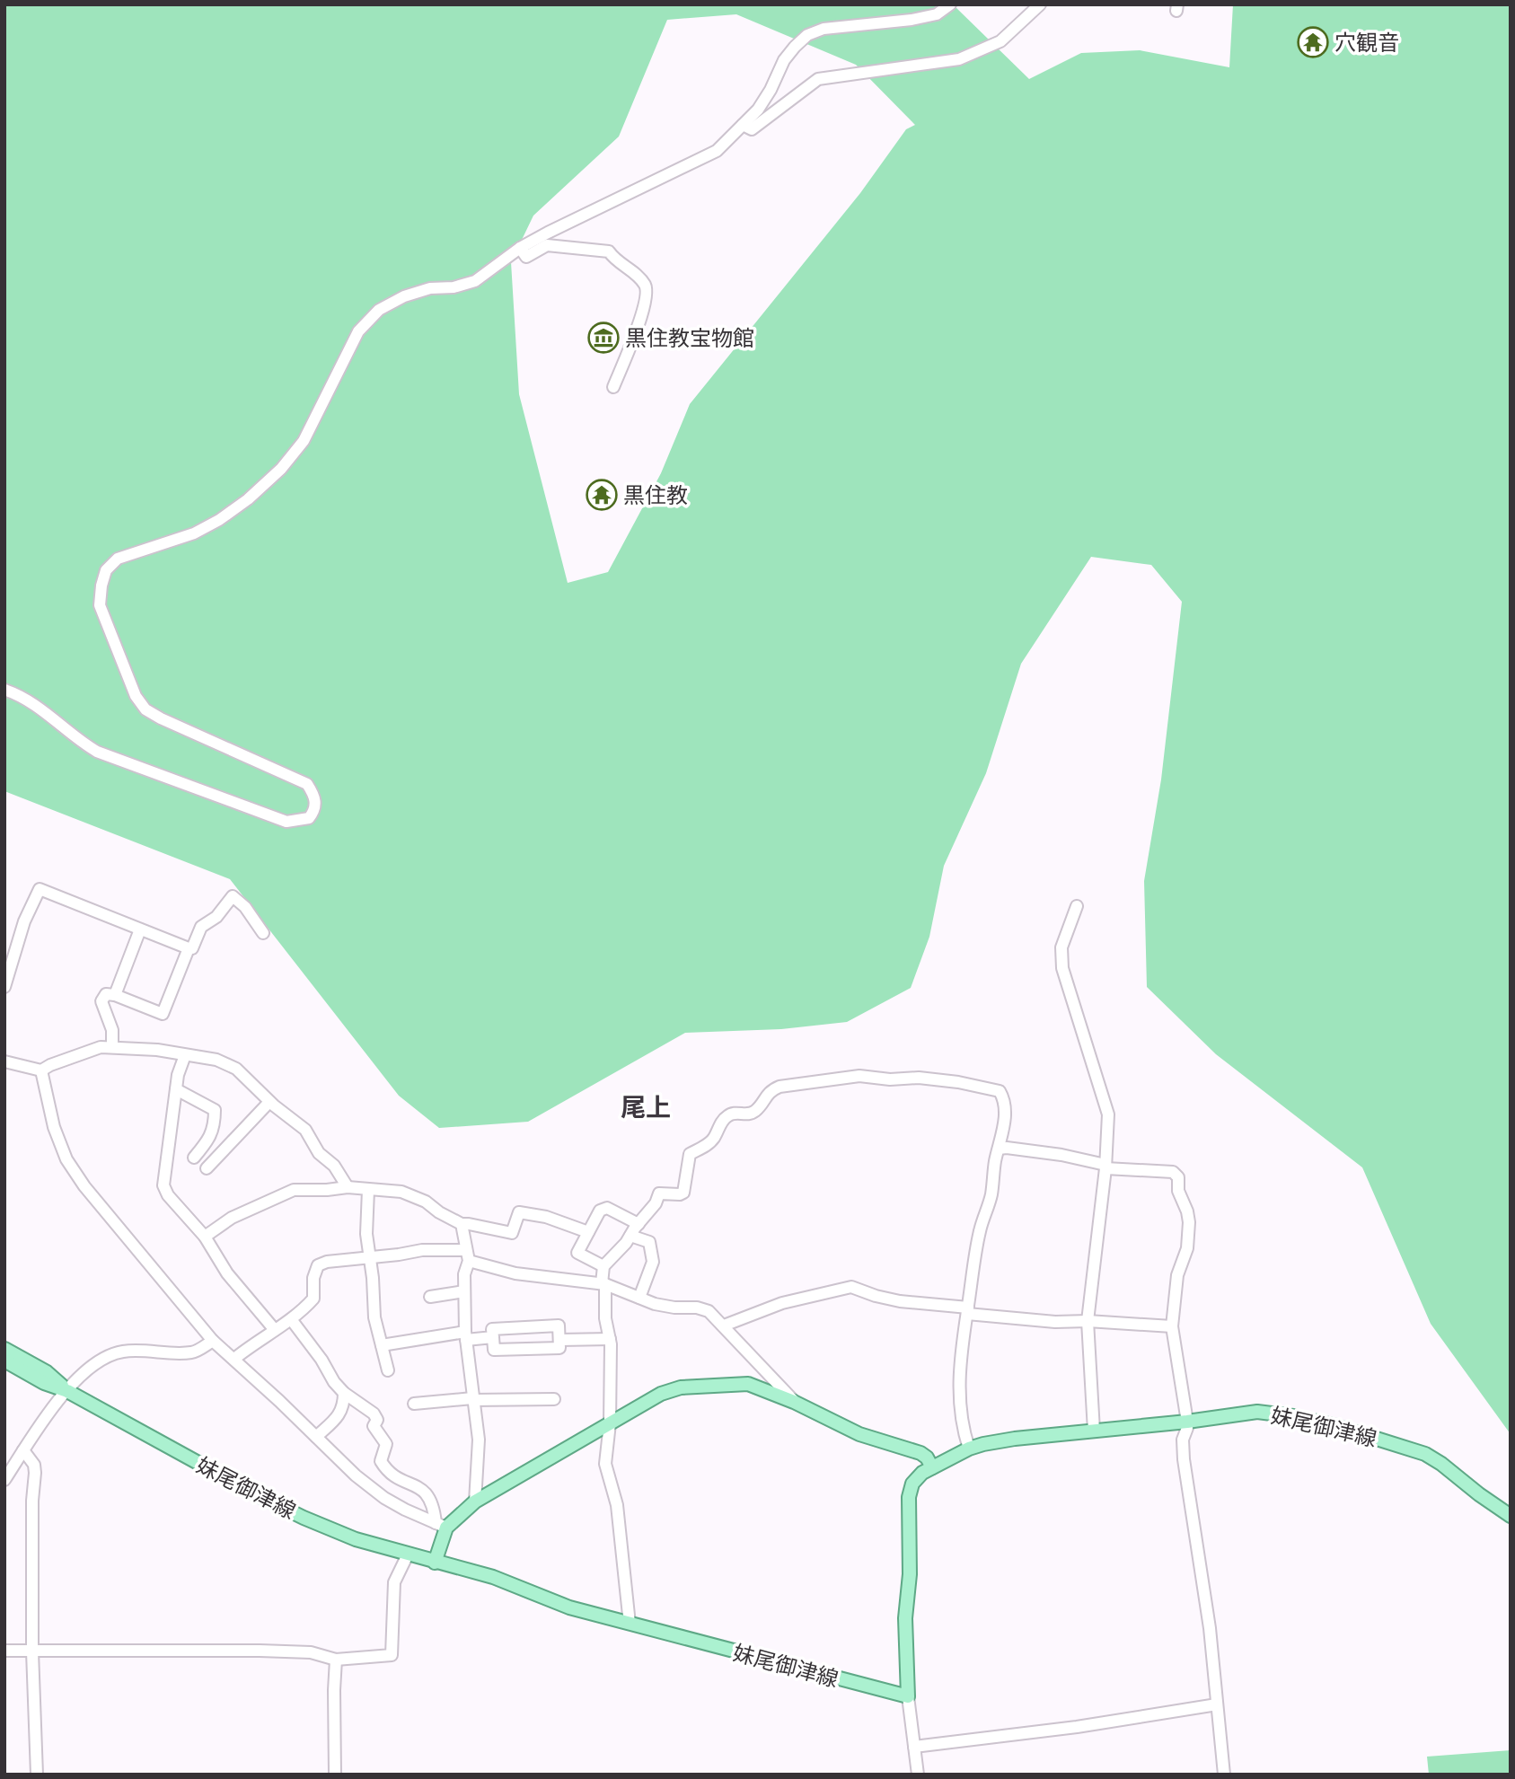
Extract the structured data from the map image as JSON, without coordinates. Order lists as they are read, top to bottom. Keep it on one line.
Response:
{"streets":{"main road":["妹尾御津線"]},"districts":["尾上"],"places":{"temple":["穴観音","黒住教"],"museum":["黒住教宝物館"]}}
